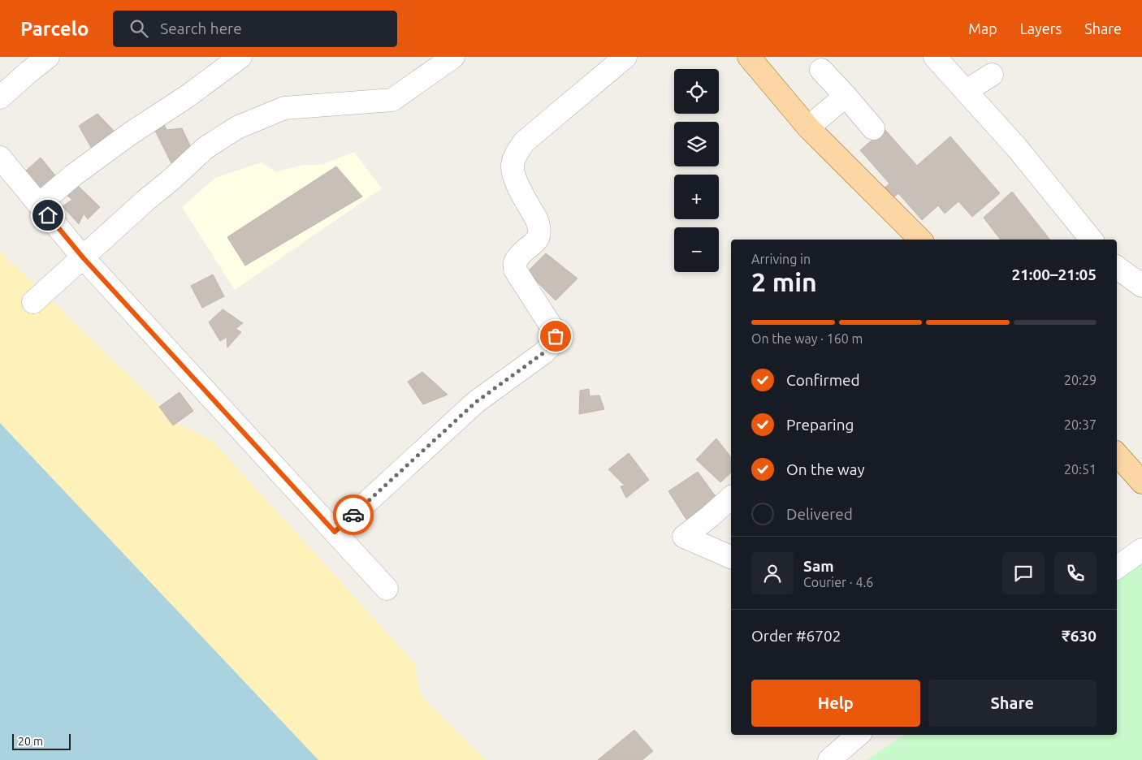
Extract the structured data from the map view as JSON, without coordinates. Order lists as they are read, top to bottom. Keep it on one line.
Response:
{"scale_bar":"20 m","page":{"header":"Parcelo","search":"Search here","nav":["Map","Layers","Share"],"map_buttons":["+","−"],"heading":["2 min","Arriving in","21:00–21:05"],"panel":["Sam","Courier · 4.6","Order #6702","₹630"],"bar":"On the way · 160 m","list":[["Confirmed","20:29"],["Preparing","20:37"],["On the way","20:51"],"Delivered"],"buttons":["Help","Share"],"scale":"20 m"}}
